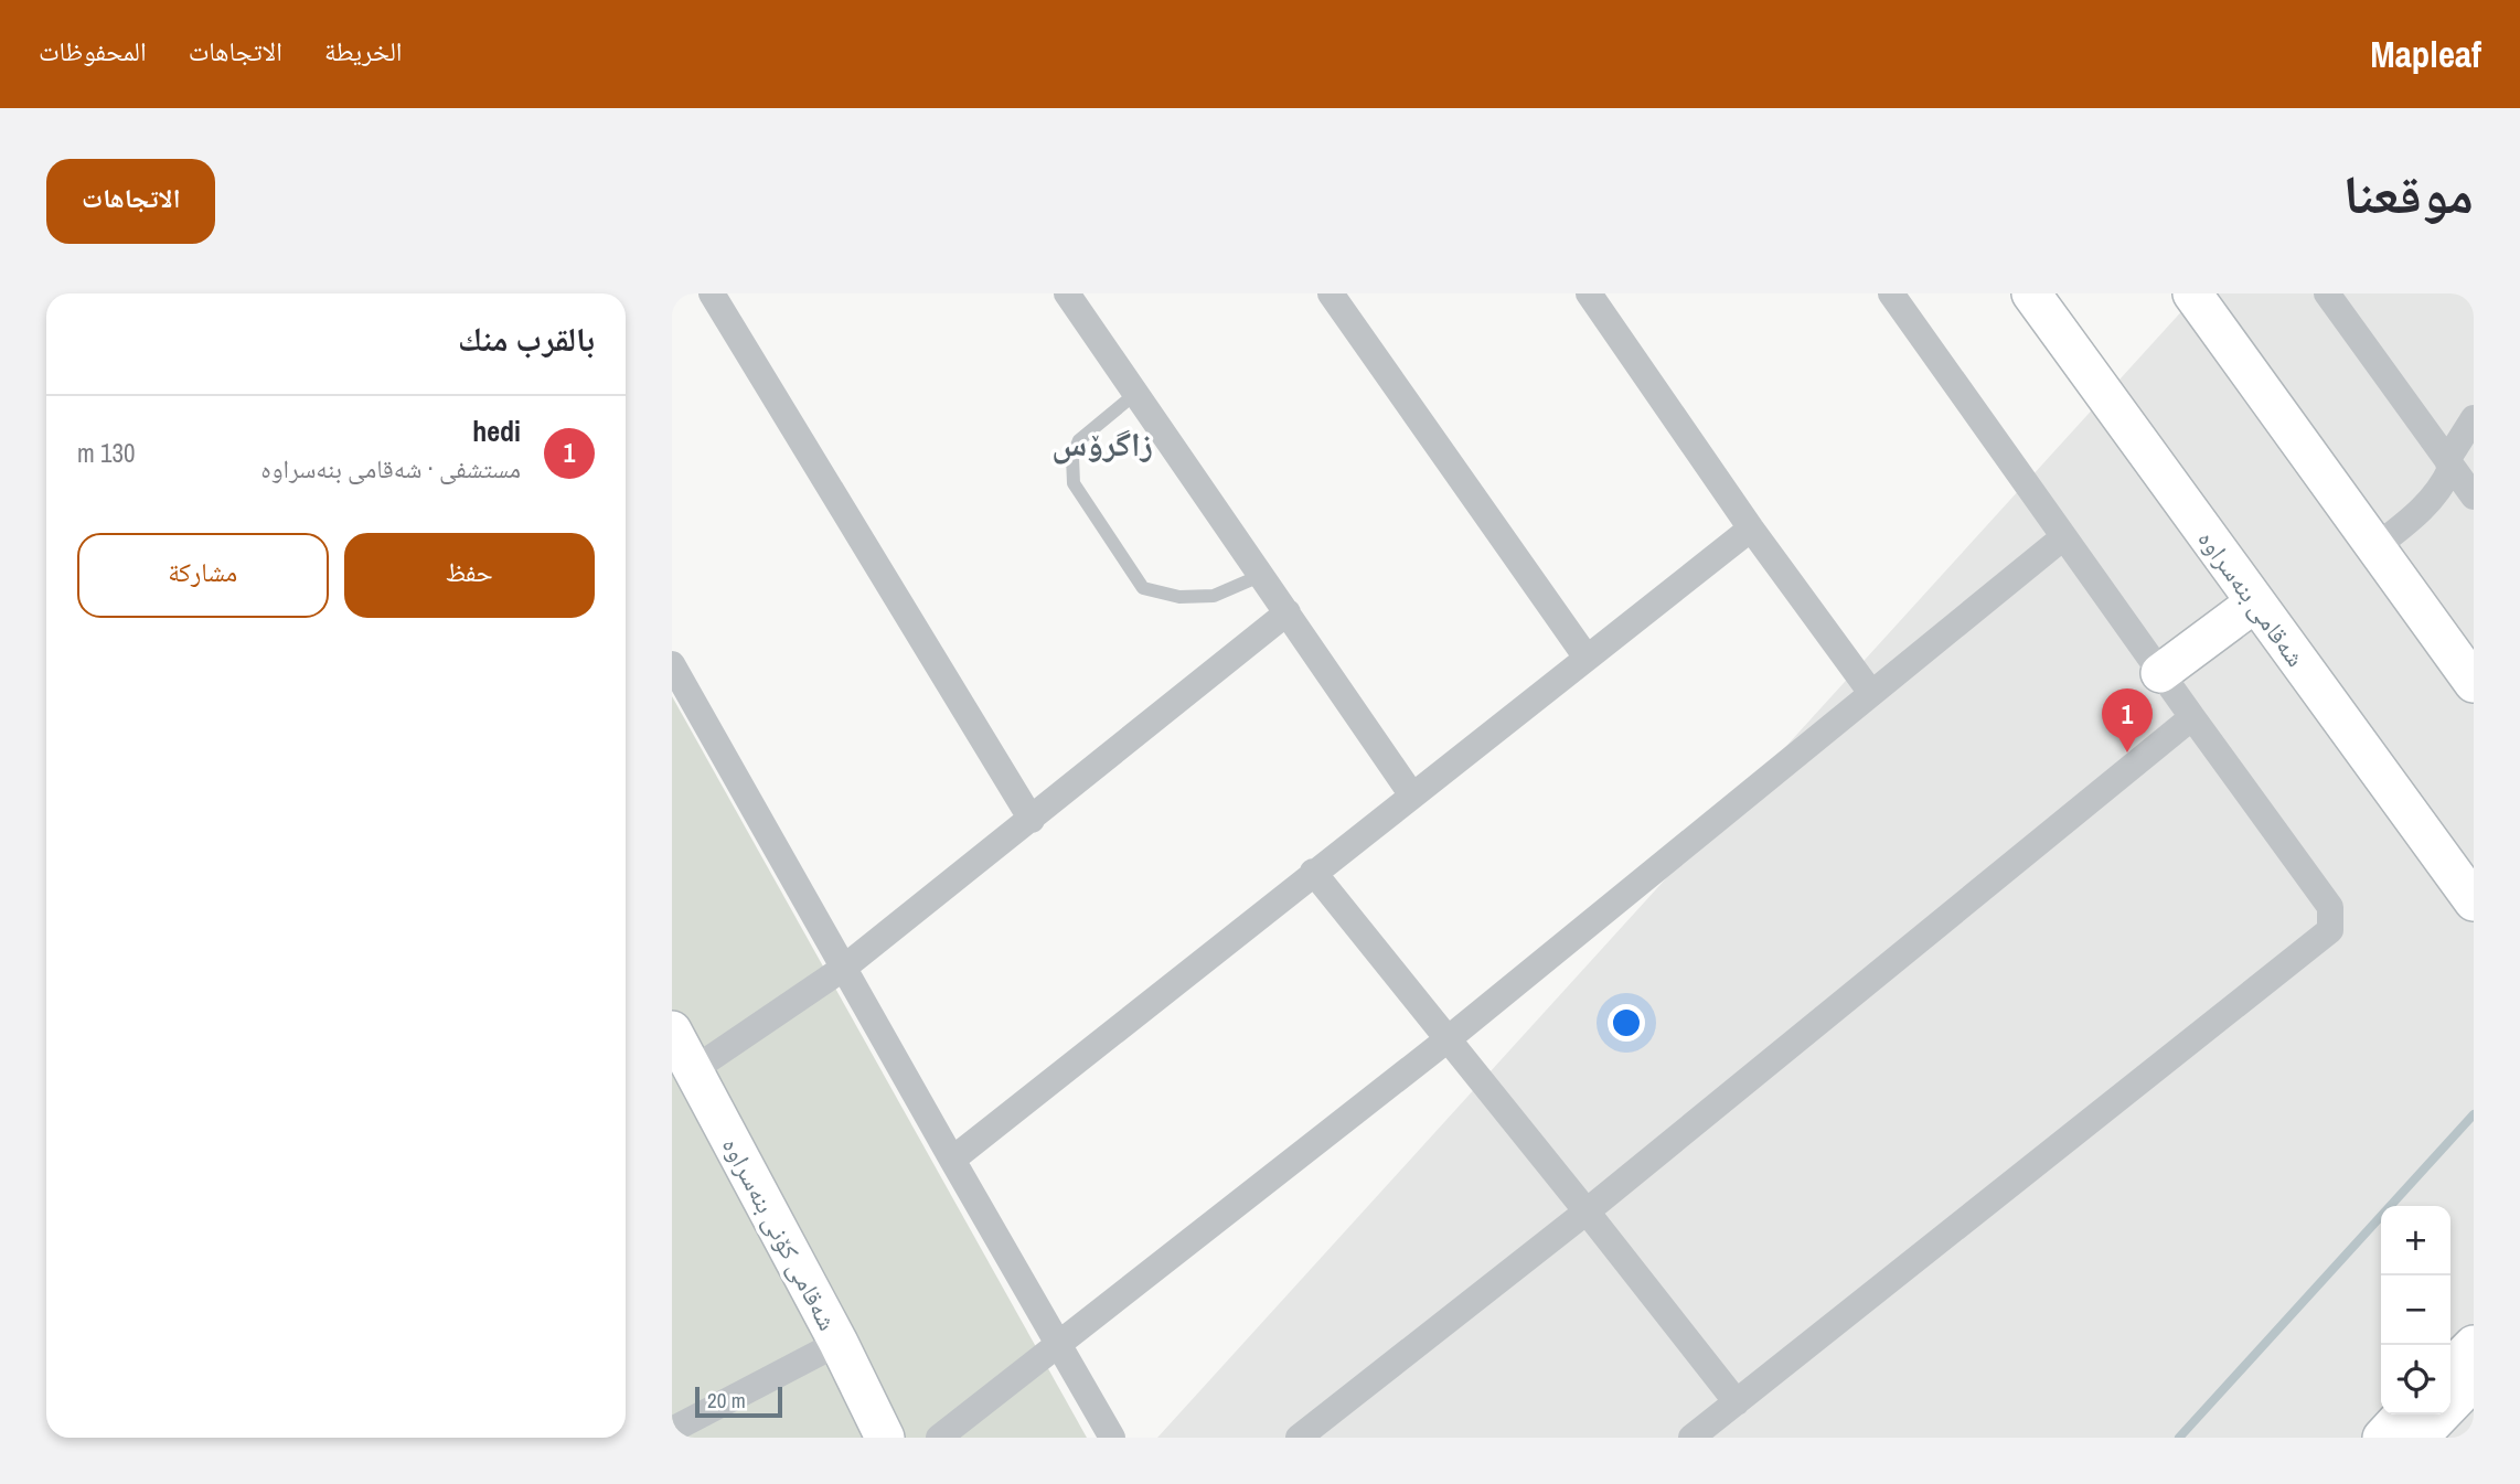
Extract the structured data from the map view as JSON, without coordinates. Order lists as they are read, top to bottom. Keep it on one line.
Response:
{"streets":{"main road":["شەقامی بنەسراوە","شەقامی کۆنی بنەسراوە"]},"districts":["زاگرۆس"],"scale_bar":"20 m","page":{"header":"Mapleaf","nav":["الخريطة","الاتجاهات","المحفوظات"],"title":"موقعنا","buttons":["الاتجاهات",["حفظ","مشاركة"]],"heading":"بالقرب منك","list":[{"mark":"1","name":"hedi","note":"مستشفى · شەقامی بنەسراوە","value":"130 m"}],"pins":"1","map_buttons":["+","−"],"scale":"20 m"}}
